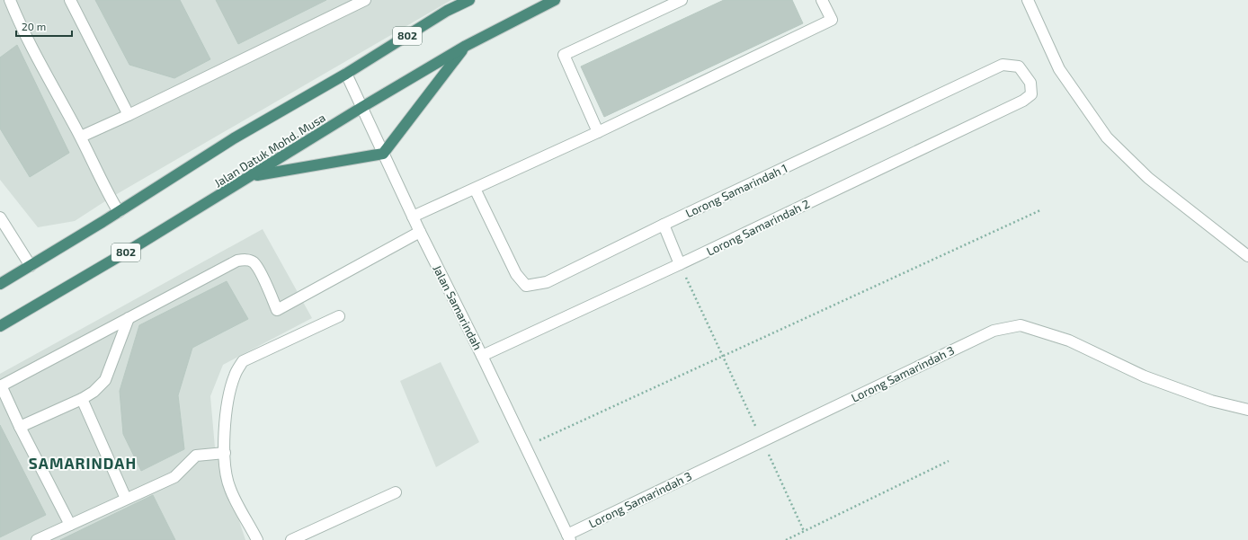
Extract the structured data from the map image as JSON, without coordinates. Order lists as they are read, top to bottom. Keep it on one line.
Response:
{"streets":{"highway":["802","Jalan Datuk Mohd. Musa"],"street":["Lorong Samarindah 1","Lorong Samarindah 2","Jalan Samarindah","Lorong Samarindah 3"]},"crossings":[["802","Jalan Samarindah"],["Jalan Datuk Mohd. Musa","Jalan Samarindah"],["Lorong Samarindah 1","Lorong Samarindah 2"],["Lorong Samarindah 2","Jalan Samarindah"],["Jalan Samarindah","Lorong Samarindah 3"]],"districts":["SAMARINDAH"],"scale_bar":"20 m"}
